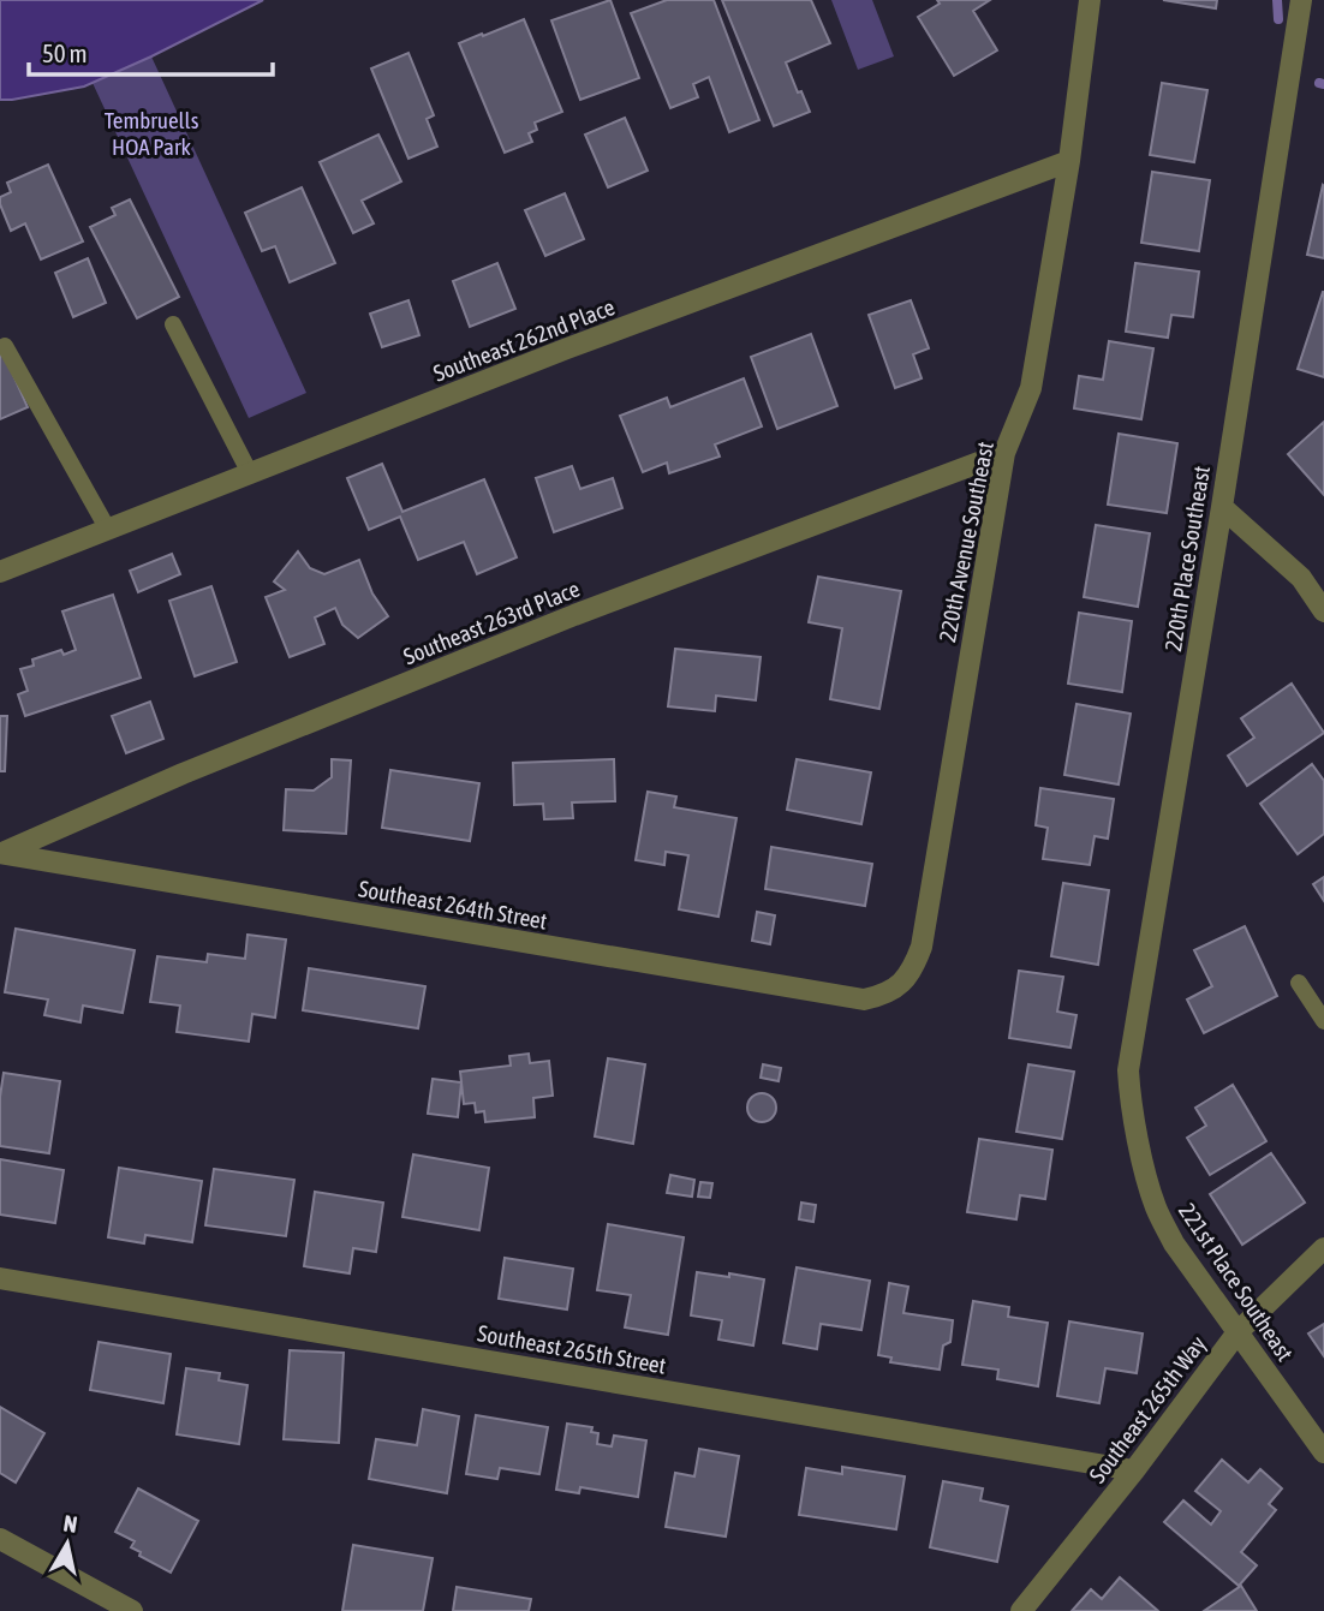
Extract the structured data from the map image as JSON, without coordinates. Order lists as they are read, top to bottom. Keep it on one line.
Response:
{"streets":{"street":["Southeast 262nd Place","220th Avenue Southeast","220th Place Southeast","Southeast 263rd Place","Southeast 264th Street","221st Place Southeast","Southeast 265th Street","Southeast 265th Way"]},"crossings":[["Southeast 262nd Place","220th Avenue Southeast"],["220th Avenue Southeast","Southeast 263rd Place"],["220th Avenue Southeast","Southeast 264th Street"],["220th Place Southeast","221st Place Southeast"],["Southeast 263rd Place","Southeast 264th Street"],["221st Place Southeast","Southeast 265th Way"],["Southeast 265th Street","Southeast 265th Way"]],"parks":["Tembruells HOA Park"],"scale_bar":"50 m","north":"top"}
